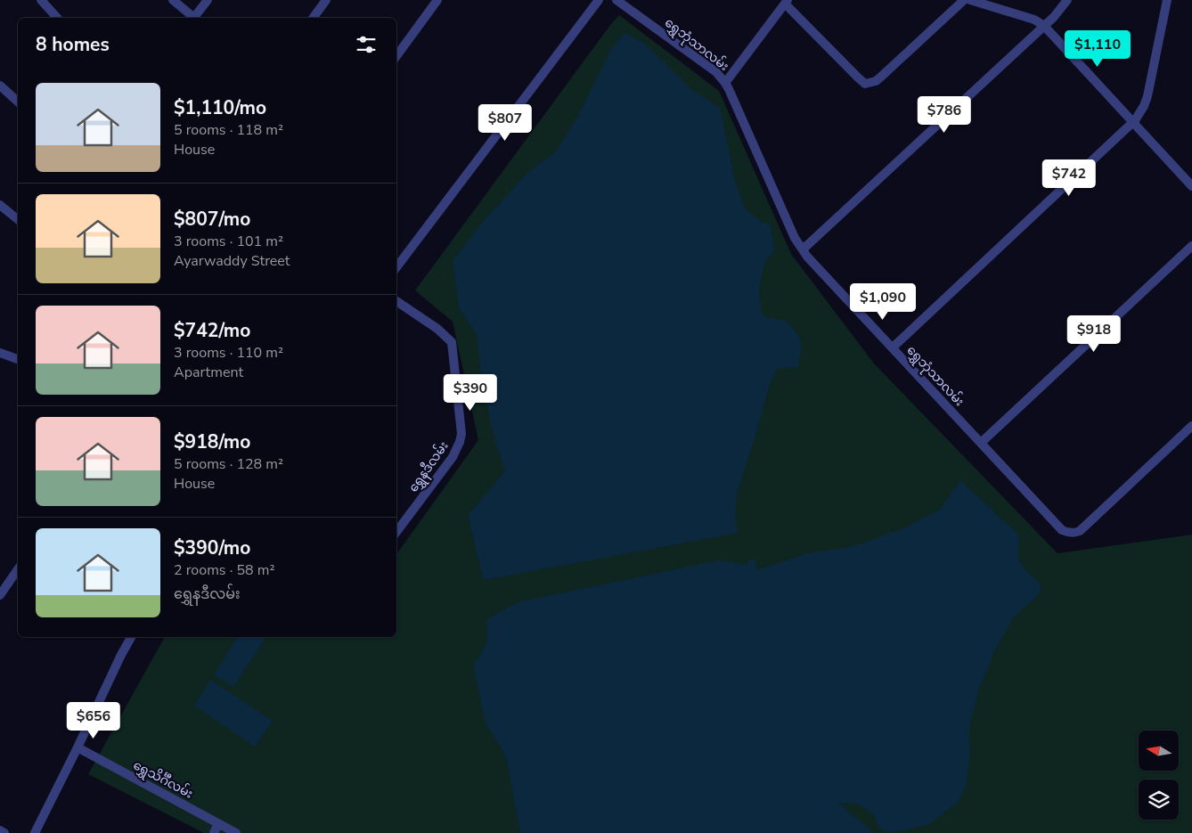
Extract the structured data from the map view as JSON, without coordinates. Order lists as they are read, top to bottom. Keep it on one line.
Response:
{"streets":{"street":["ရွှေဘုံသာလမ်း","ရွှေနဒီလမ်း","ရွှေသိင်္ဂီလမ်း"]},"north":"left","page":{"heading":"8 homes","price":["$1,110","$786","$807","$742","$1,090","$918","$390","$656"],"list":[{"name":"$1,110/mo","note":"5 rooms · 118 m² · House"},{"name":"$807/mo","note":"3 rooms · 101 m² · Ayarwaddy Street"},{"name":"$742/mo","note":"3 rooms · 110 m² · Apartment"},{"name":"$918/mo","note":"5 rooms · 128 m² · House"},{"name":"$390/mo","note":"2 rooms · 58 m² · ရွှေနဒီလမ်း"}]}}
